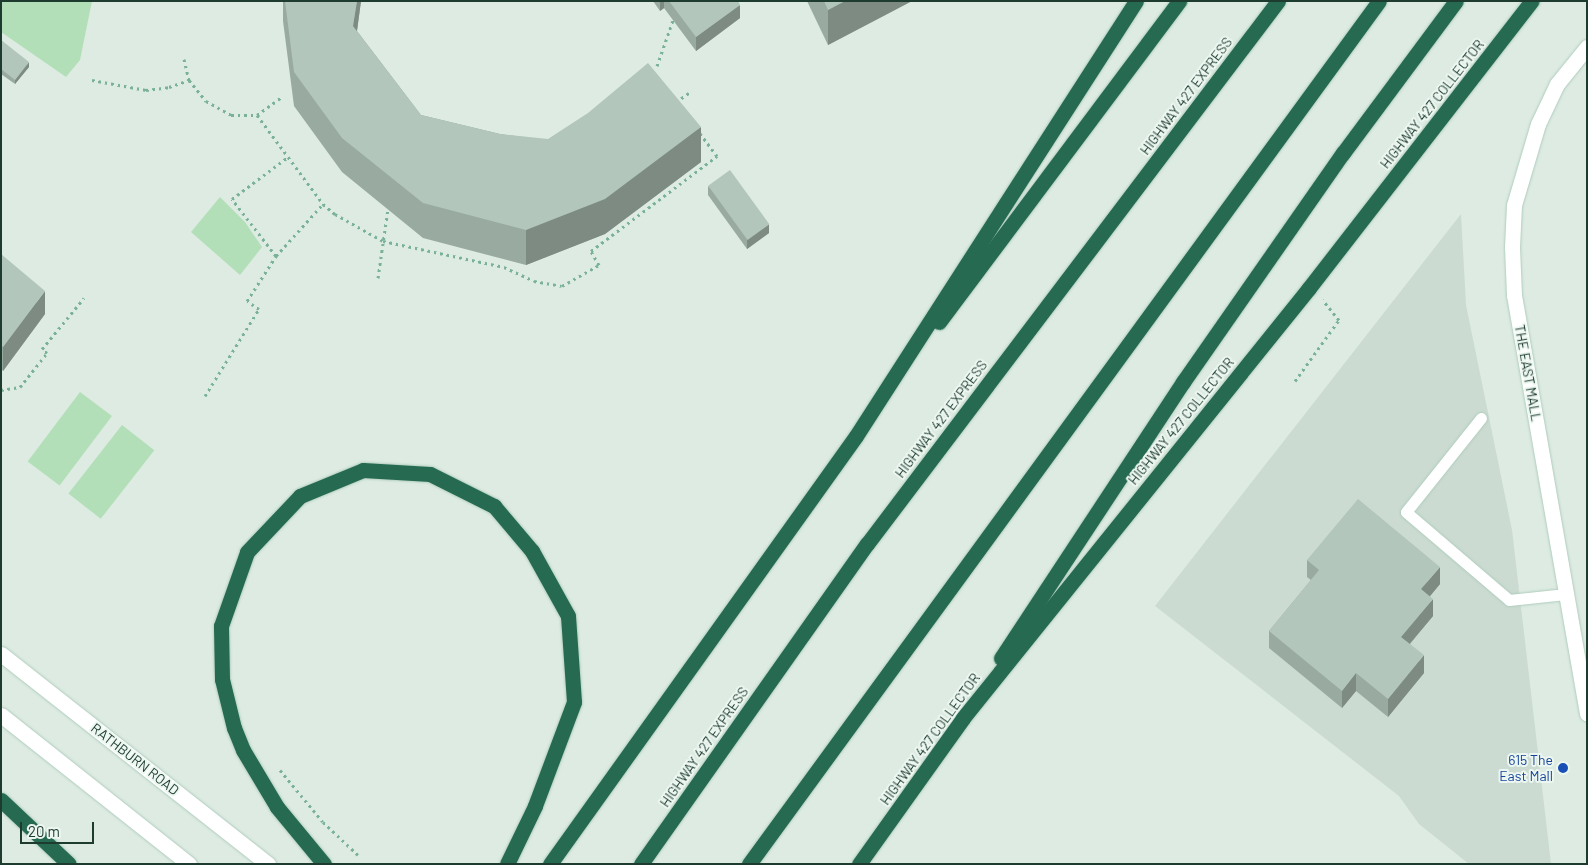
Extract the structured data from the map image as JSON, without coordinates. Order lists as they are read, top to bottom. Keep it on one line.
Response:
{"streets":{"highway":["HIGHWAY 427 EXPRESS","HIGHWAY 427 COLLECTOR"],"main road":["THE EAST MALL","RATHBURN ROAD"]},"places":["615 The East Mall"],"scale_bar":"20 m"}
